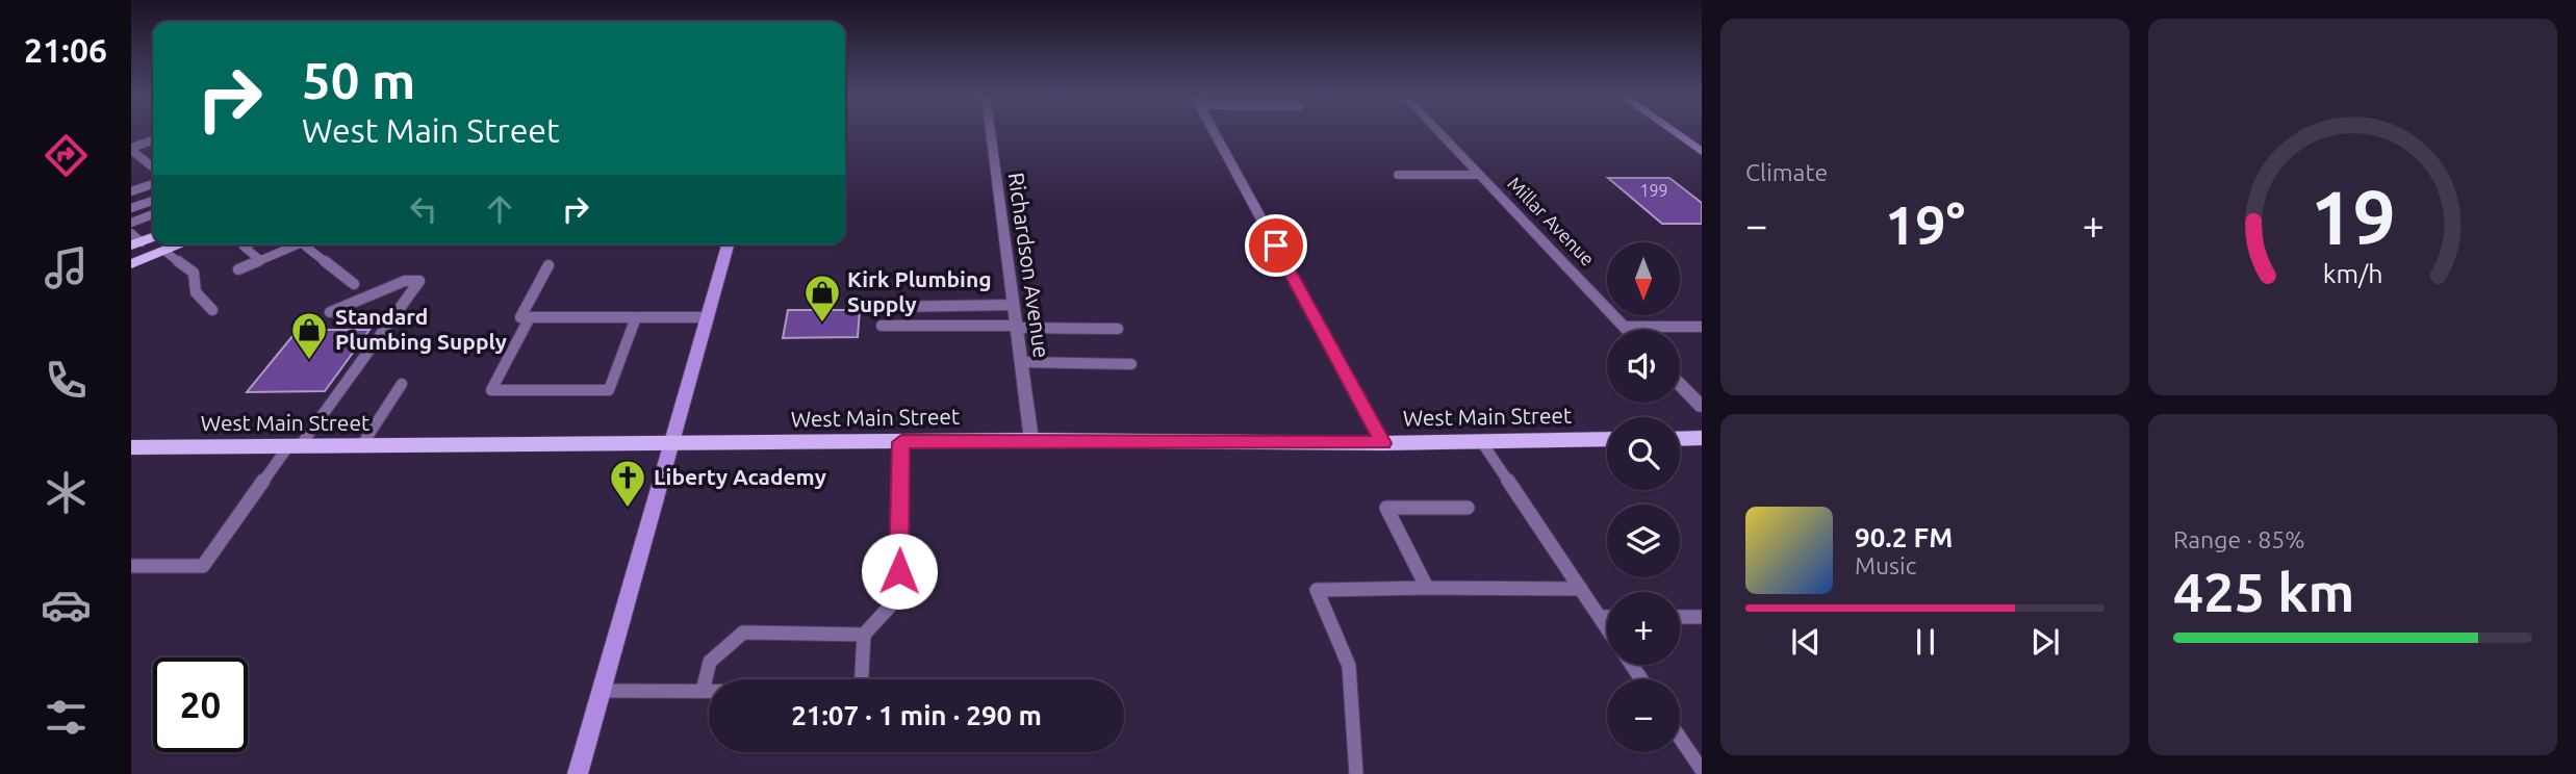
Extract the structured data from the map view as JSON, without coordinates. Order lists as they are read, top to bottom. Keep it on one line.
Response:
{"streets":{"main road":["West Main Street"],"street":["Millar Avenue","Richardson Avenue"]},"crossings":[["Richardson Avenue","West Main Street"]],"places":{"shop":["Kirk Plumbing Supply","Standard Plumbing Supply"],"church":["Liberty Academy"]},"house_numbers":["199"],"north":"bottom","page":{"tabs":"21:06","tile":["Climate",["Range · 85%","425 km"]],"turn":["50 m","West Main Street"],"heat":["−","19°","+"],"map_buttons":["+","−"],"song":["90.2 FM","Music"],"limit":"20","trip":"21:07 · 1 min · 290 m","gauge":["19","km/h"]}}
